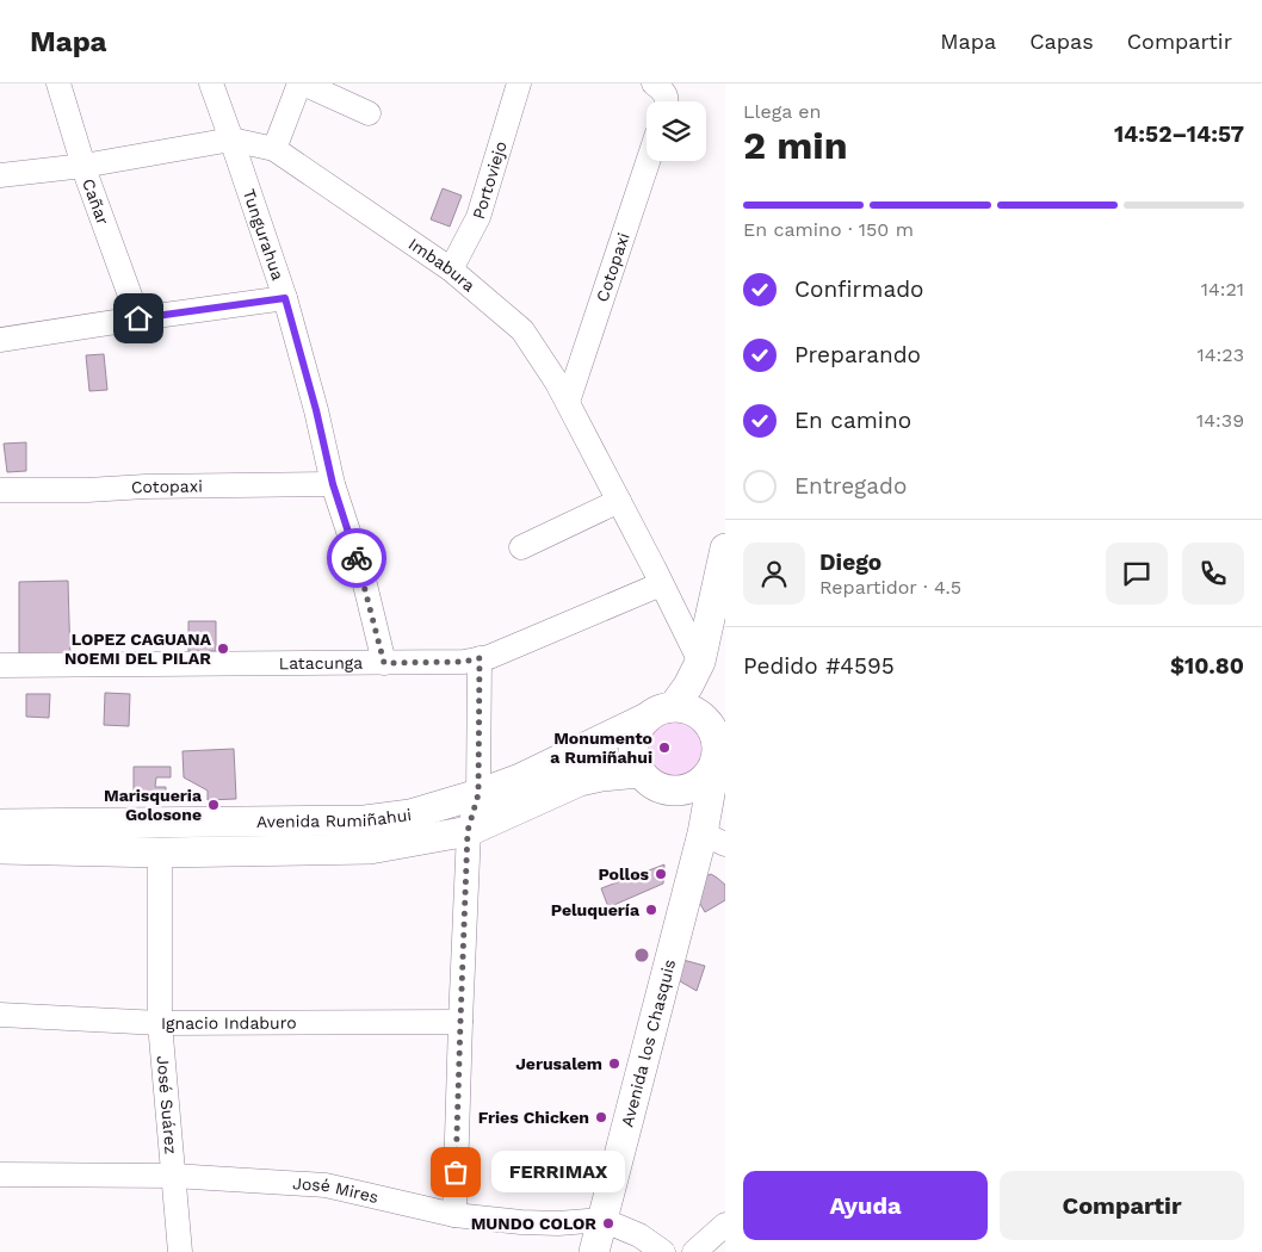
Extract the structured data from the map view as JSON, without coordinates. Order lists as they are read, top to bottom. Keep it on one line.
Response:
{"streets":{"main road":["Avenida Rumiñahui","Avenida los Chasquis"],"street":["Portoviejo","Cañar","Tungurahua","Imbabura","Cotopaxi","Latacunga","Ignacio Indaburo","José Suárez","José Mires"]},"crossings":[["Portoviejo","Imbabura"],["Cañar","Imbabura"],["Tungurahua","Imbabura"],["Tungurahua","Cotopaxi"],["Tungurahua","Latacunga"],["Imbabura","Cotopaxi"],["Imbabura","Latacunga"],["Avenida Rumiñahui","Avenida los Chasquis"],["Avenida Rumiñahui","José Suárez"],["Ignacio Indaburo","José Suárez"],["Avenida los Chasquis","José Mires"],["José Suárez","José Mires"]],"places":["LOPEZ CAGUANA NOEMI DEL PILAR","Monumento a Rumiñahui","Marisqueria Golosone","Pollos","Peluquería","Jerusalem","Fries Chicken","FERRIMAX","MUNDO COLOR"],"page":{"header":"Mapa","nav":["Mapa","Capas","Compartir"],"heading":["2 min","Llega en","14:52–14:57"],"panel":["Diego","Repartidor · 4.5","Pedido #4595","$10.80"],"bar":"En camino · 150 m","list":[["Confirmado","14:21"],["Preparando","14:23"],["En camino","14:39"],"Entregado"],"bubble":"FERRIMAX","buttons":["Ayuda","Compartir"]}}
